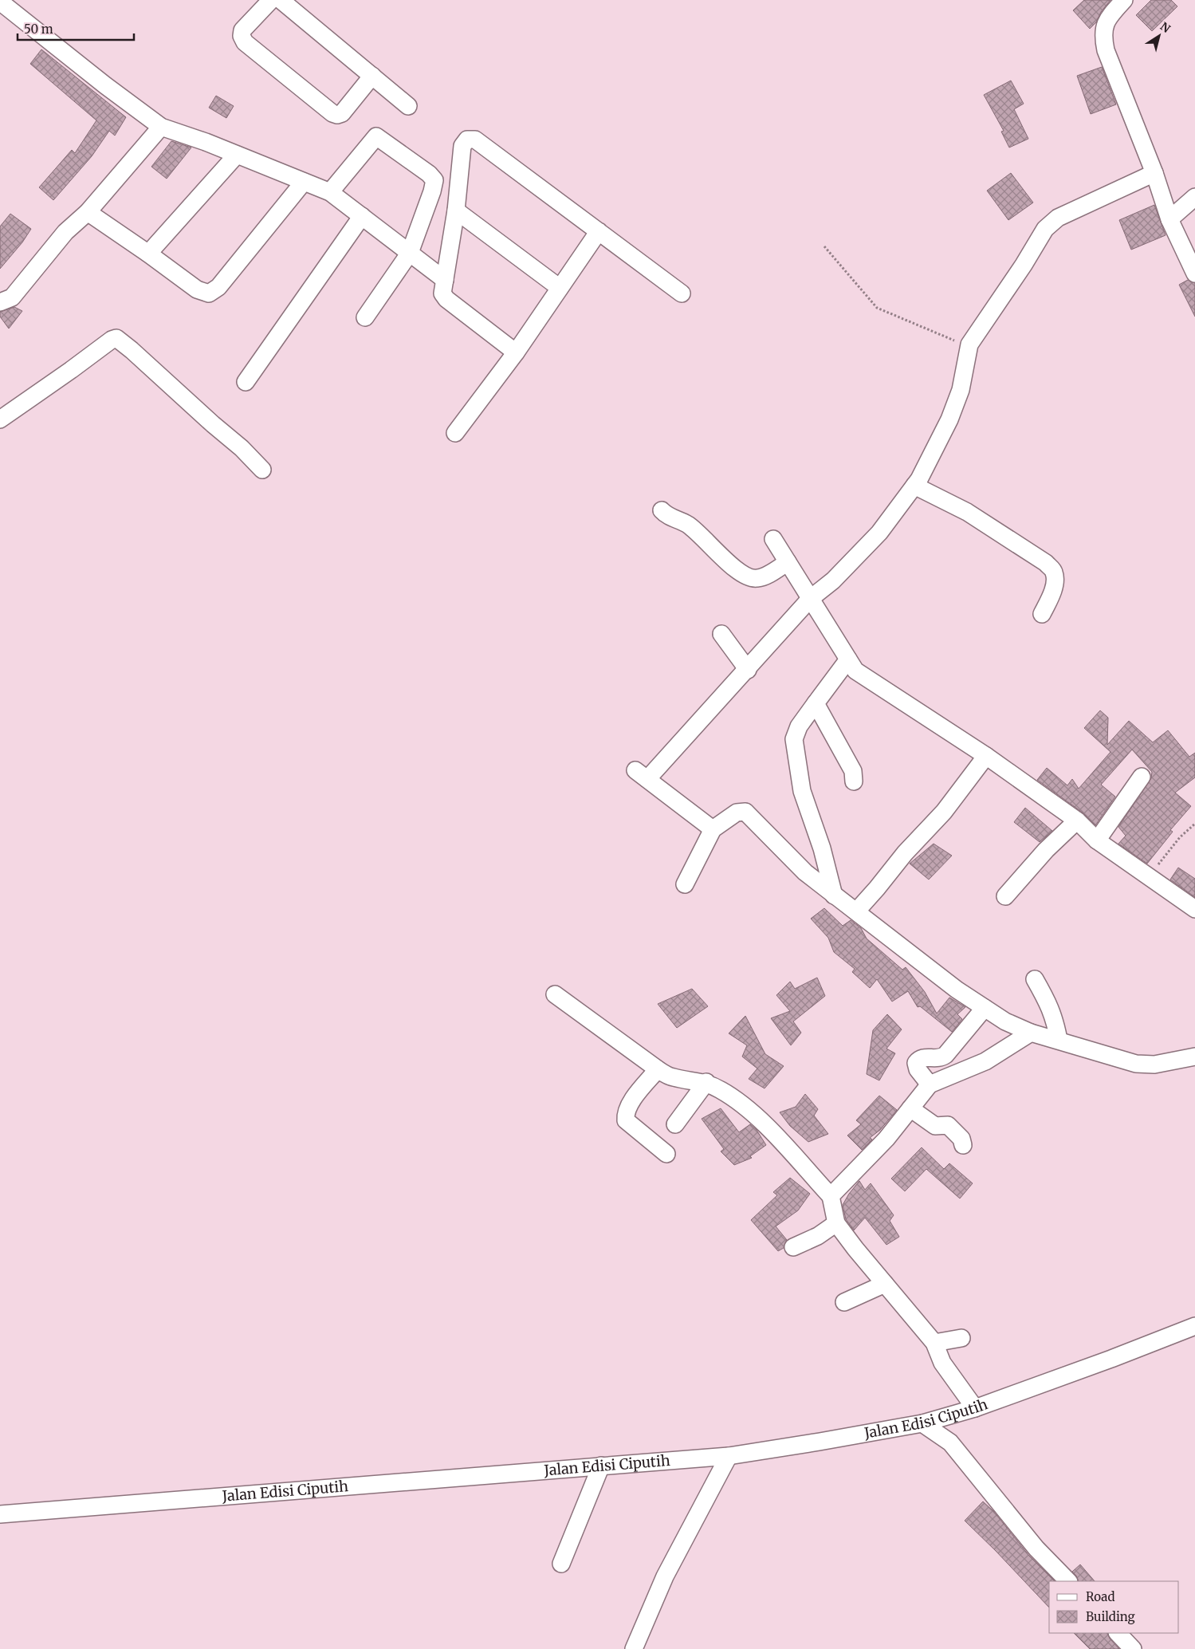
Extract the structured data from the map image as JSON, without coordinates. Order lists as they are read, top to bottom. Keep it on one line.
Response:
{"streets":{"street":["Jalan Edisi Ciputih"]},"legend":["Road","Building"],"scale_bar":"50 m","north":"top right"}
